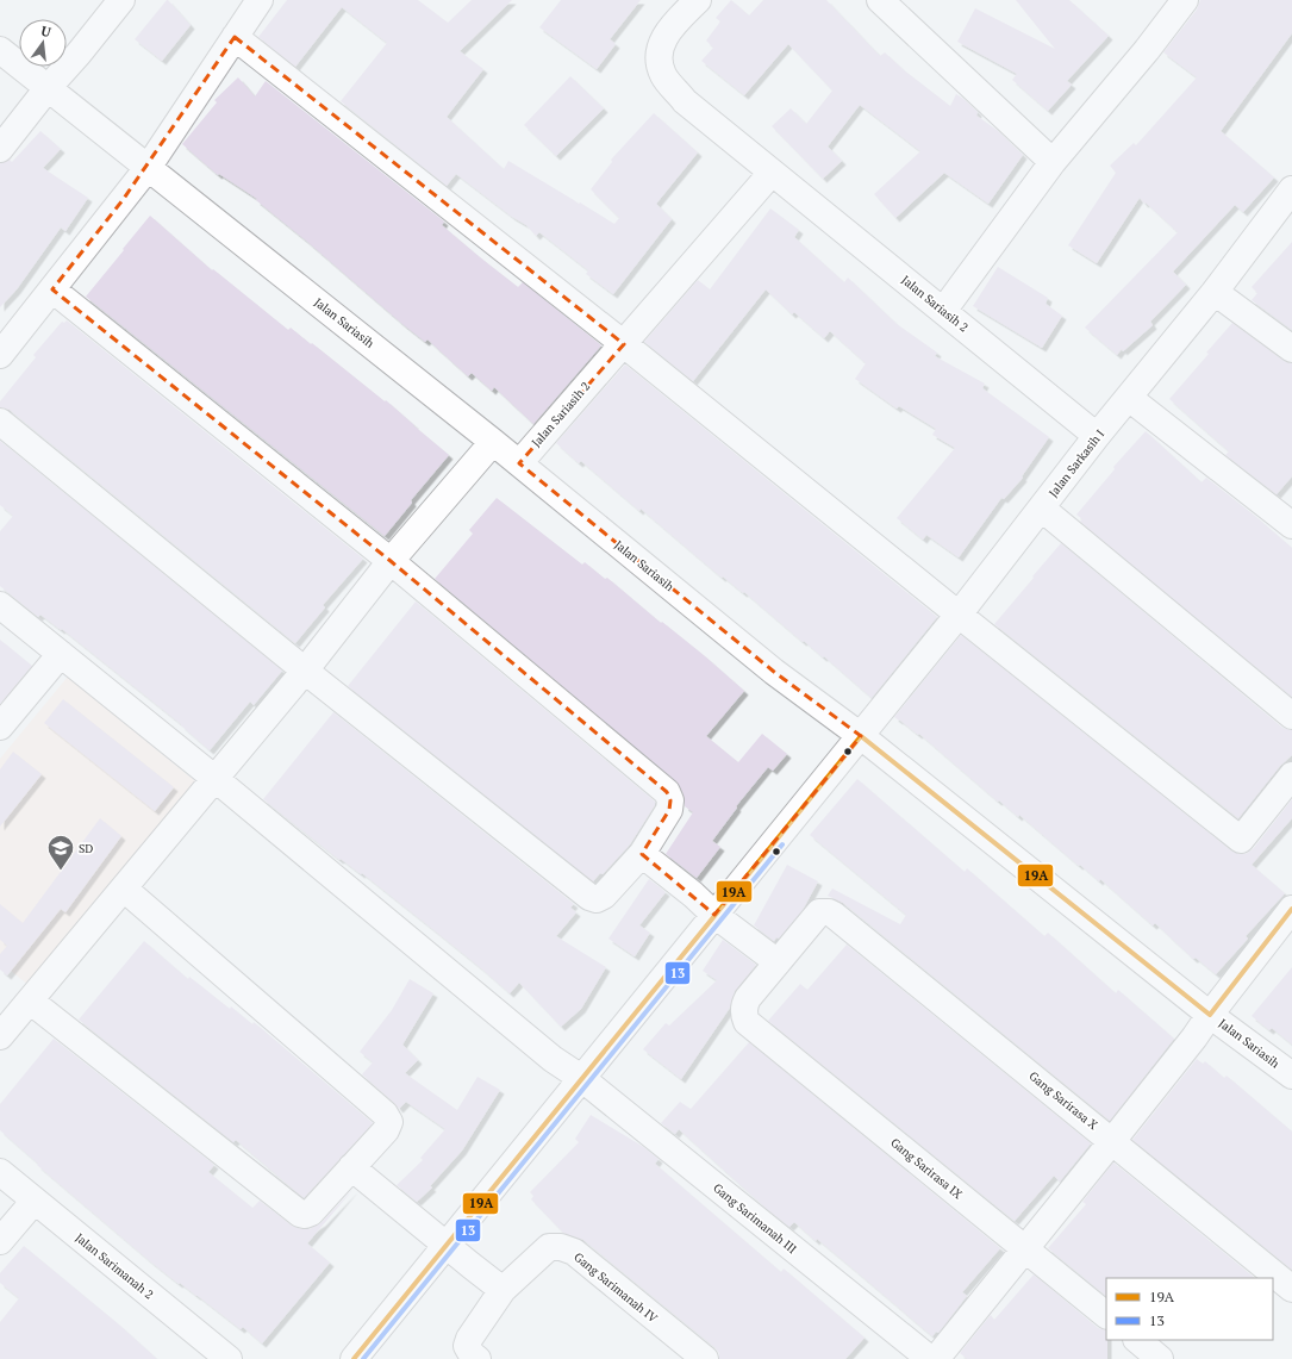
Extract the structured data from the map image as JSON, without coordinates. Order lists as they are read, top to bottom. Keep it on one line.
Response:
{"streets":{"street":["Jalan Sariasih 2","Jalan Sariasih","Jalan Sarkasih I","Gang Sarirasa X","Gang Sarirasa IX","Gang Sarimanah III","Jalan Sarimanah 2","Gang Sarimanah IV"]},"crossings":[["Jalan Sariasih 2","Jalan Sariasih"],["Jalan Sariasih 2","Jalan Sarkasih I"],["Jalan Sariasih","Jalan Sarkasih I"],["Jalan Sarkasih I","Gang Sarimanah III"],["Gang Sarirasa X","Gang Sarirasa IX"]],"places":{"school or university":["SD"]},"lines":["transit line 19A","transit line 13"],"legend":["19A","13"],"north":"top"}
